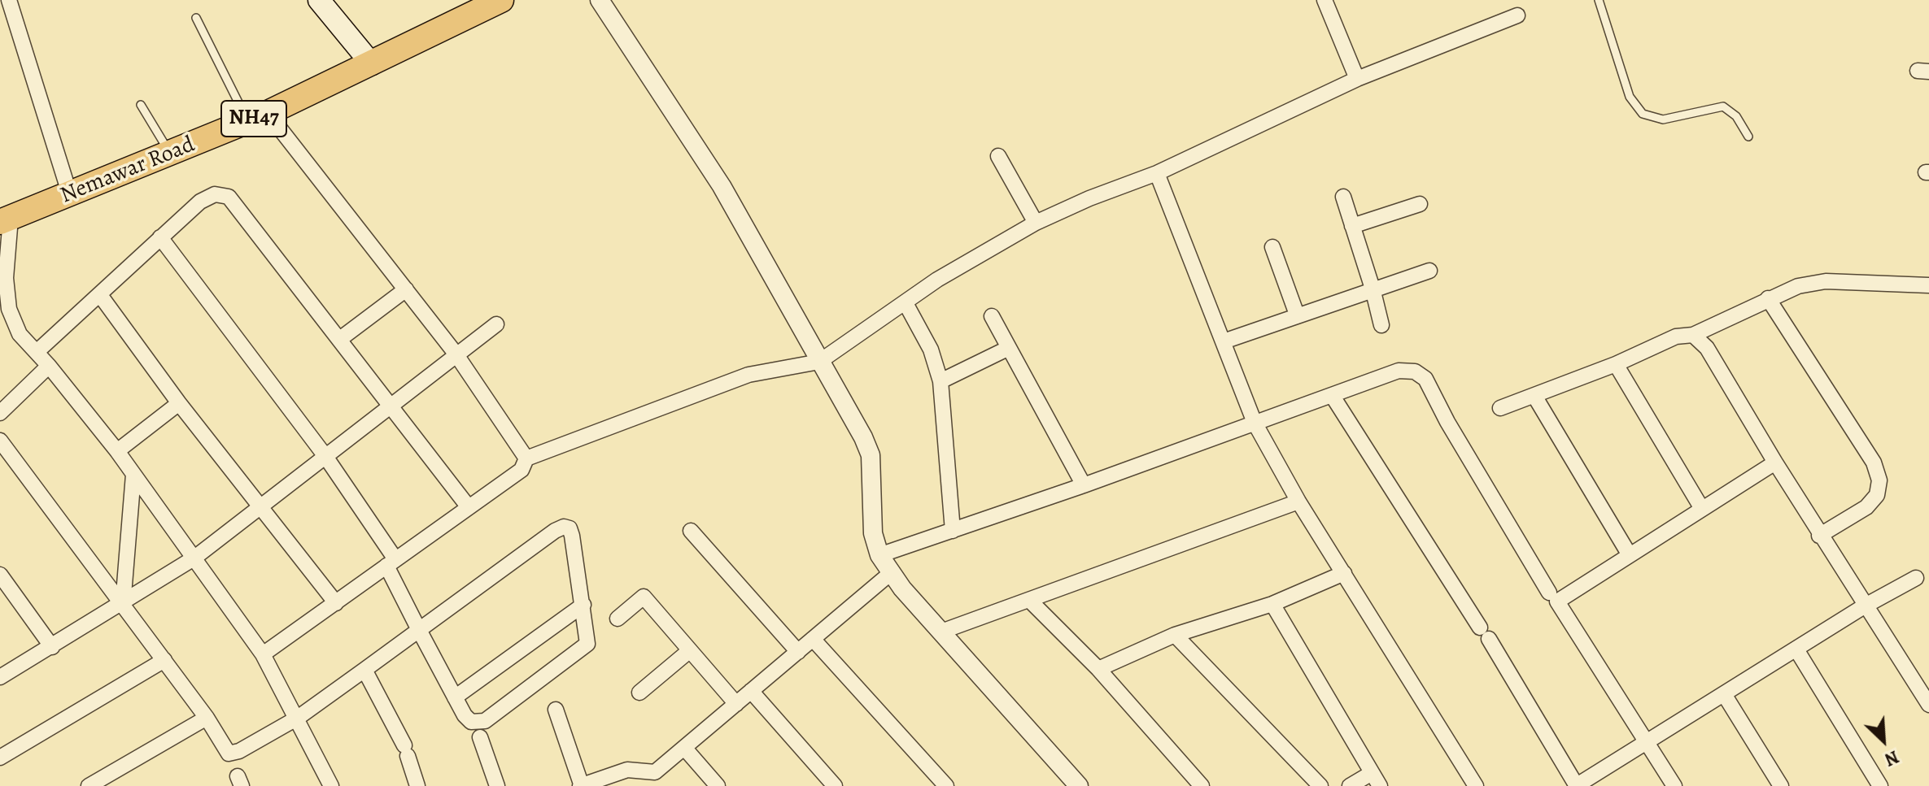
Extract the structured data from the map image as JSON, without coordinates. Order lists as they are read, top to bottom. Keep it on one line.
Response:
{"streets":{"highway":["NH47","Nemawar Road"]},"north":"bottom right"}
